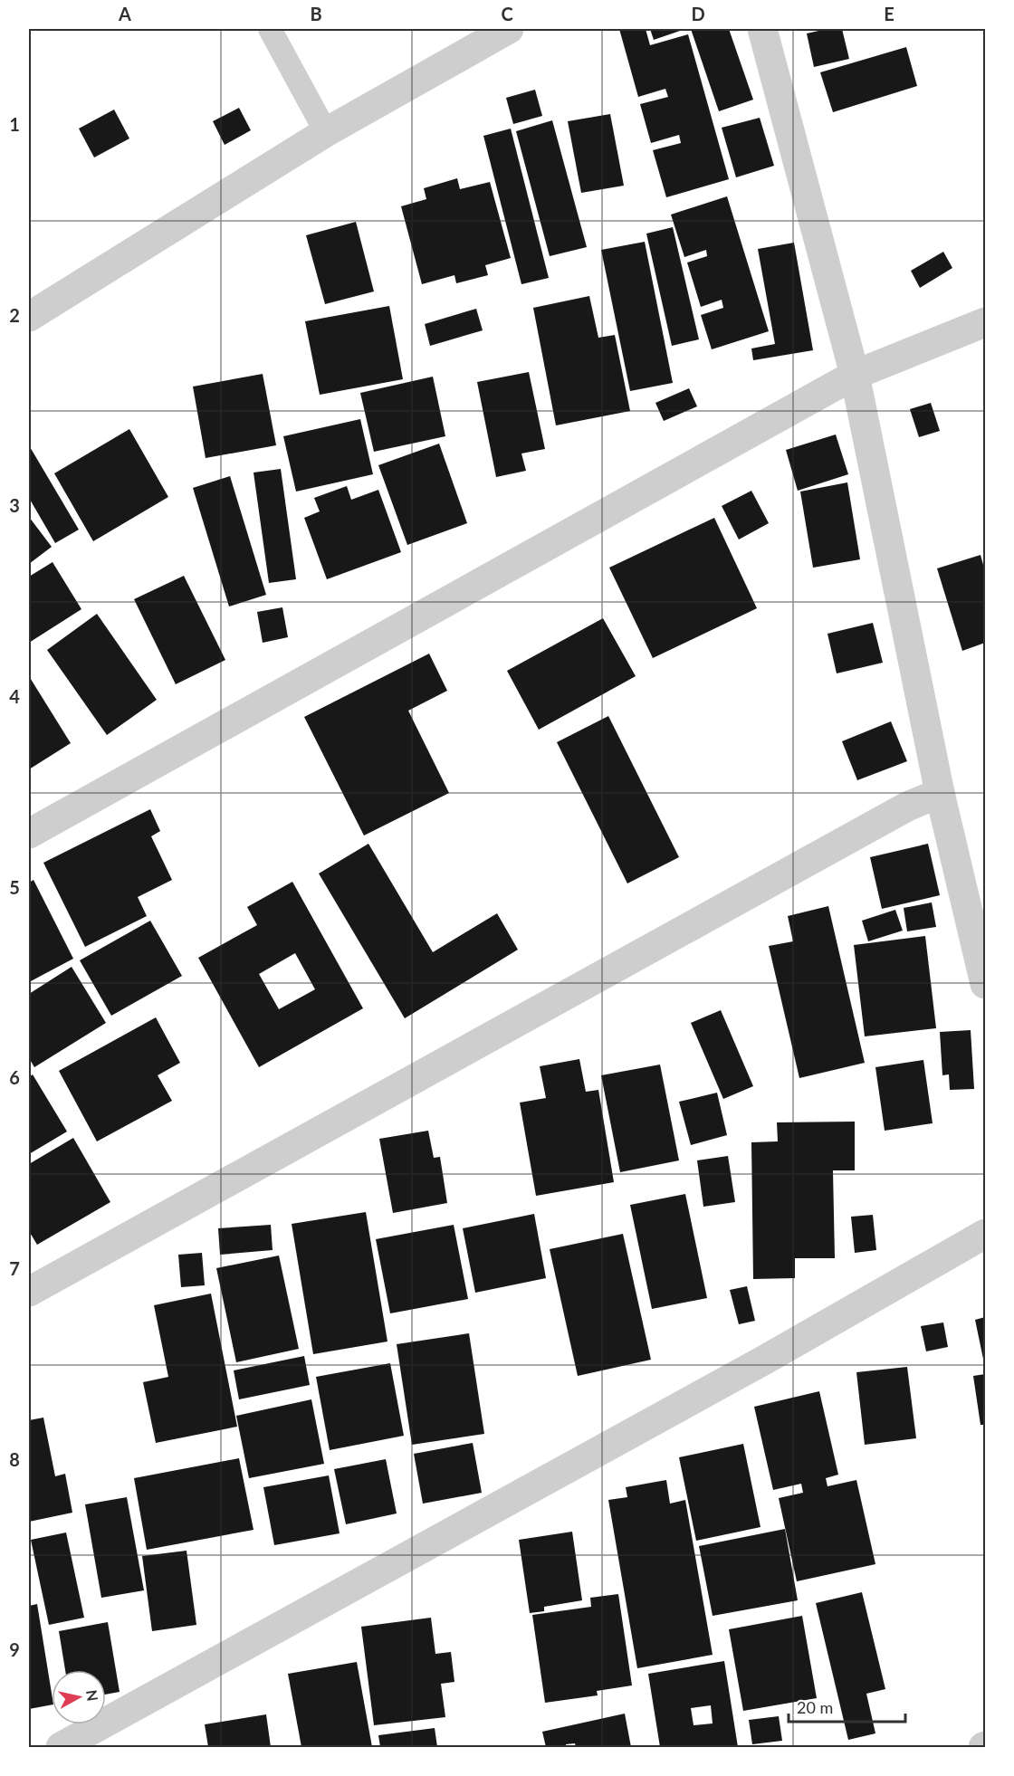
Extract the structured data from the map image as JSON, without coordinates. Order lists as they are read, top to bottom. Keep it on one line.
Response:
{"scale_bar":"20 m","north":"right","grid":{"columns":["A","B","C","D","E"],"rows":["1","2","3","4","5","6","7","8","9"]}}
